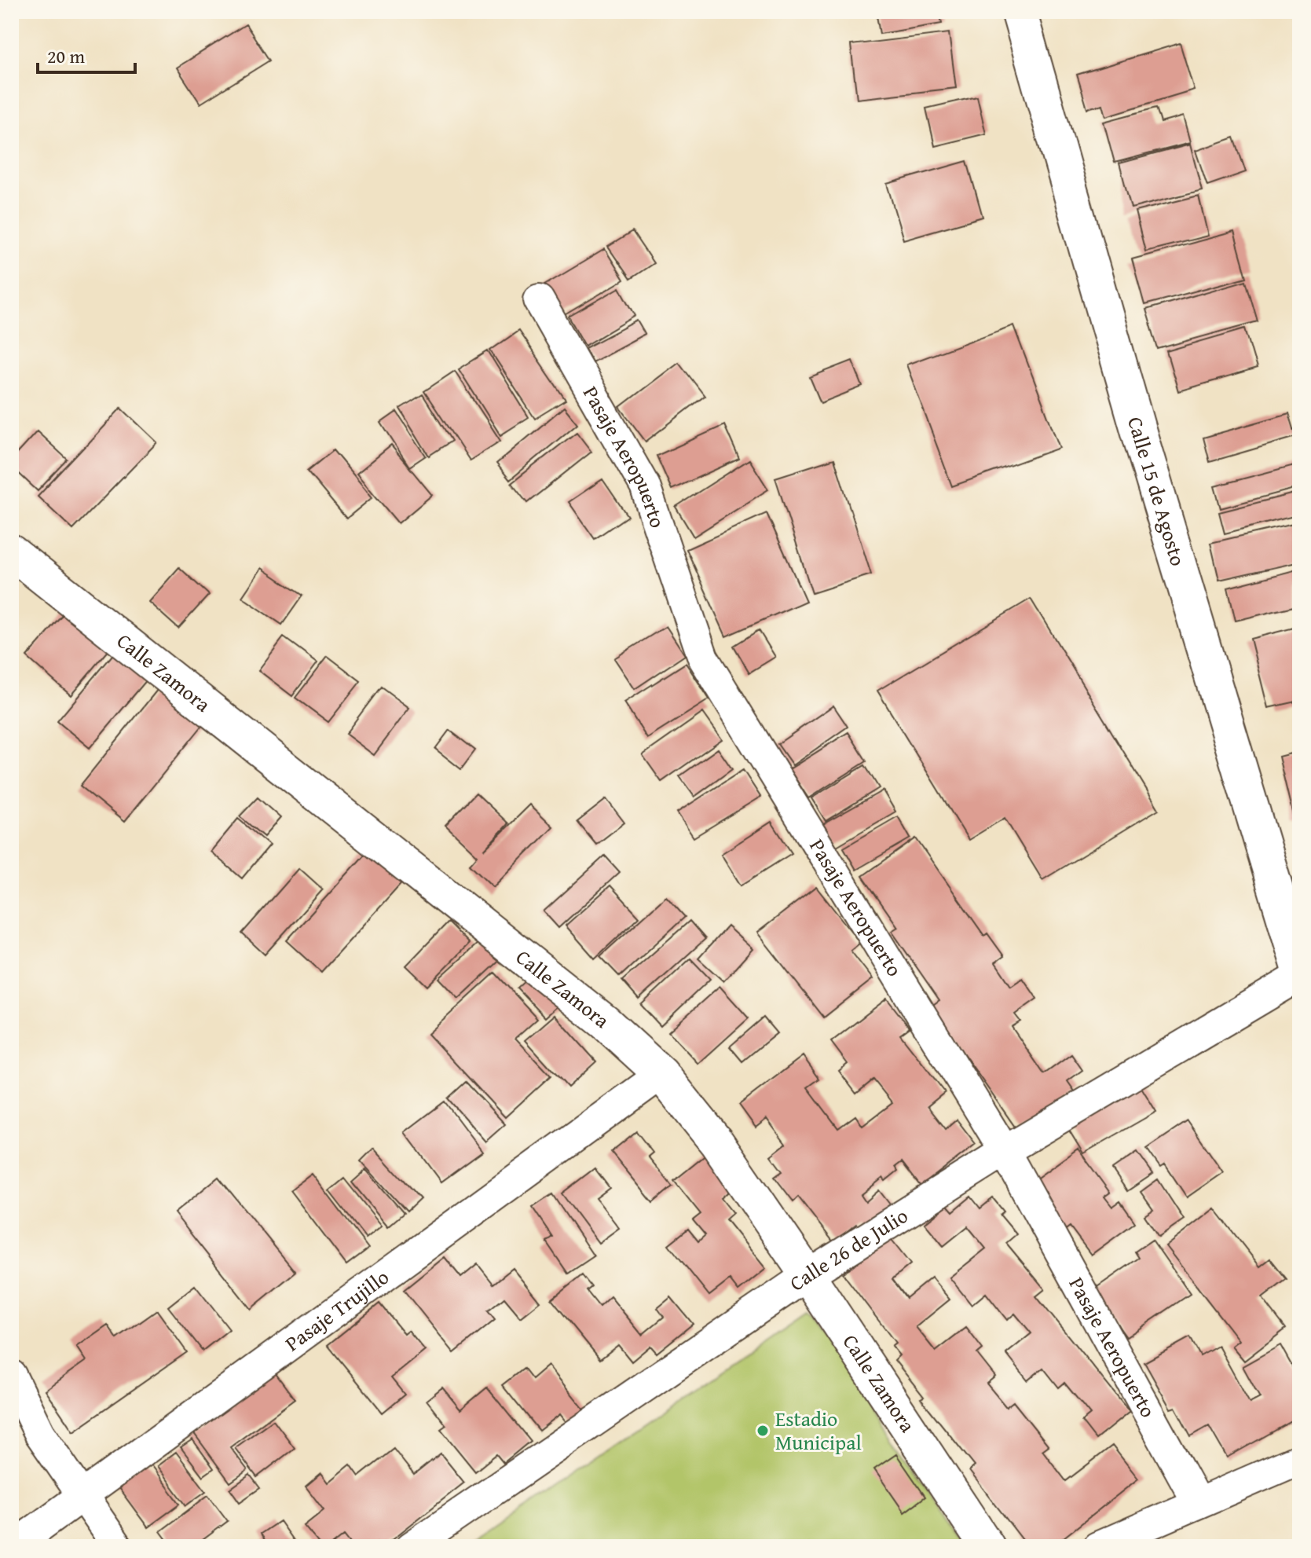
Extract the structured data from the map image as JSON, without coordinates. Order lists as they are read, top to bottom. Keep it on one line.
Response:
{"streets":{"street":["Pasaje Aeropuerto","Calle 15 de Agosto","Calle Zamora","Calle 26 de Julio","Pasaje Trujillo"]},"crossings":[["Pasaje Aeropuerto","Calle 26 de Julio"],["Calle Zamora","Calle 26 de Julio"],["Calle Zamora","Pasaje Trujillo"]],"places":["Estadio Municipal"],"scale_bar":"20 m"}
